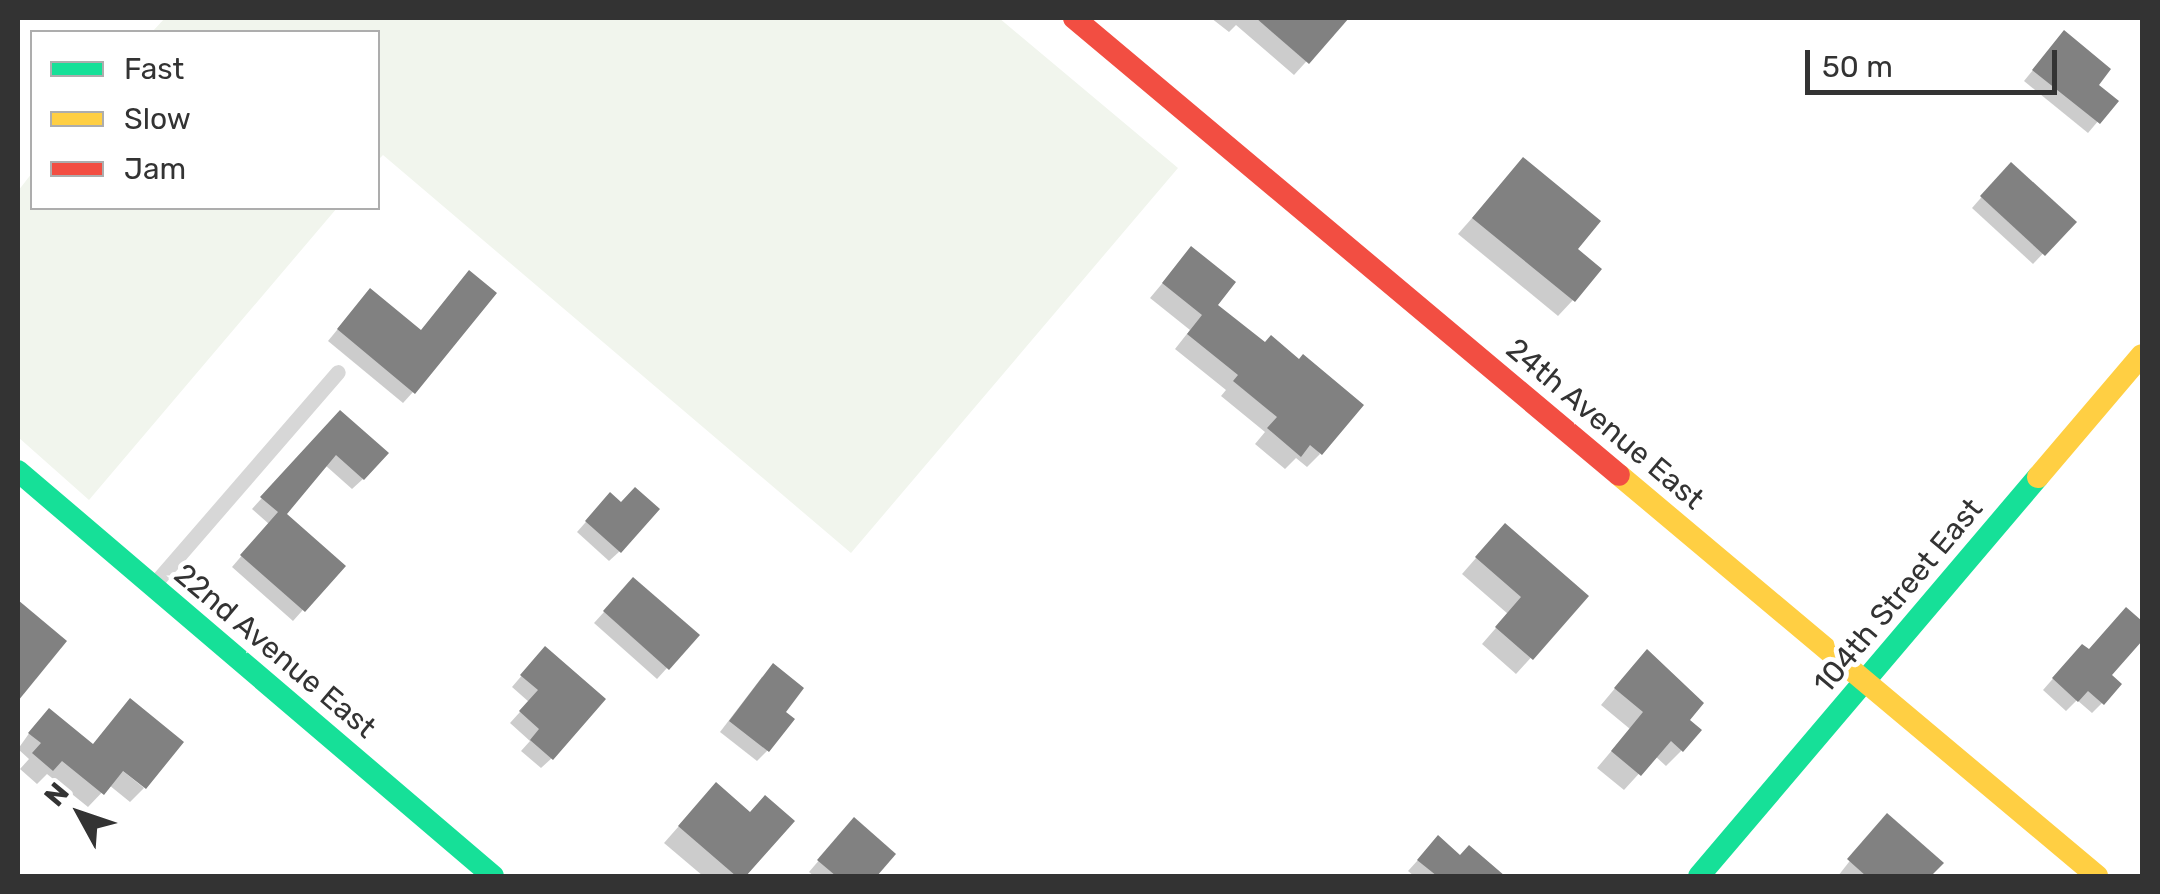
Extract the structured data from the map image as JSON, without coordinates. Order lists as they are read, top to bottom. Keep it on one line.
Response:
{"streets":{"street":["24th Avenue East","104th Street East","22nd Avenue East"]},"crossings":[["24th Avenue East","104th Street East"]],"legend":["Fast","Slow","Jam"],"scale_bar":"50 m","north":"top left"}
